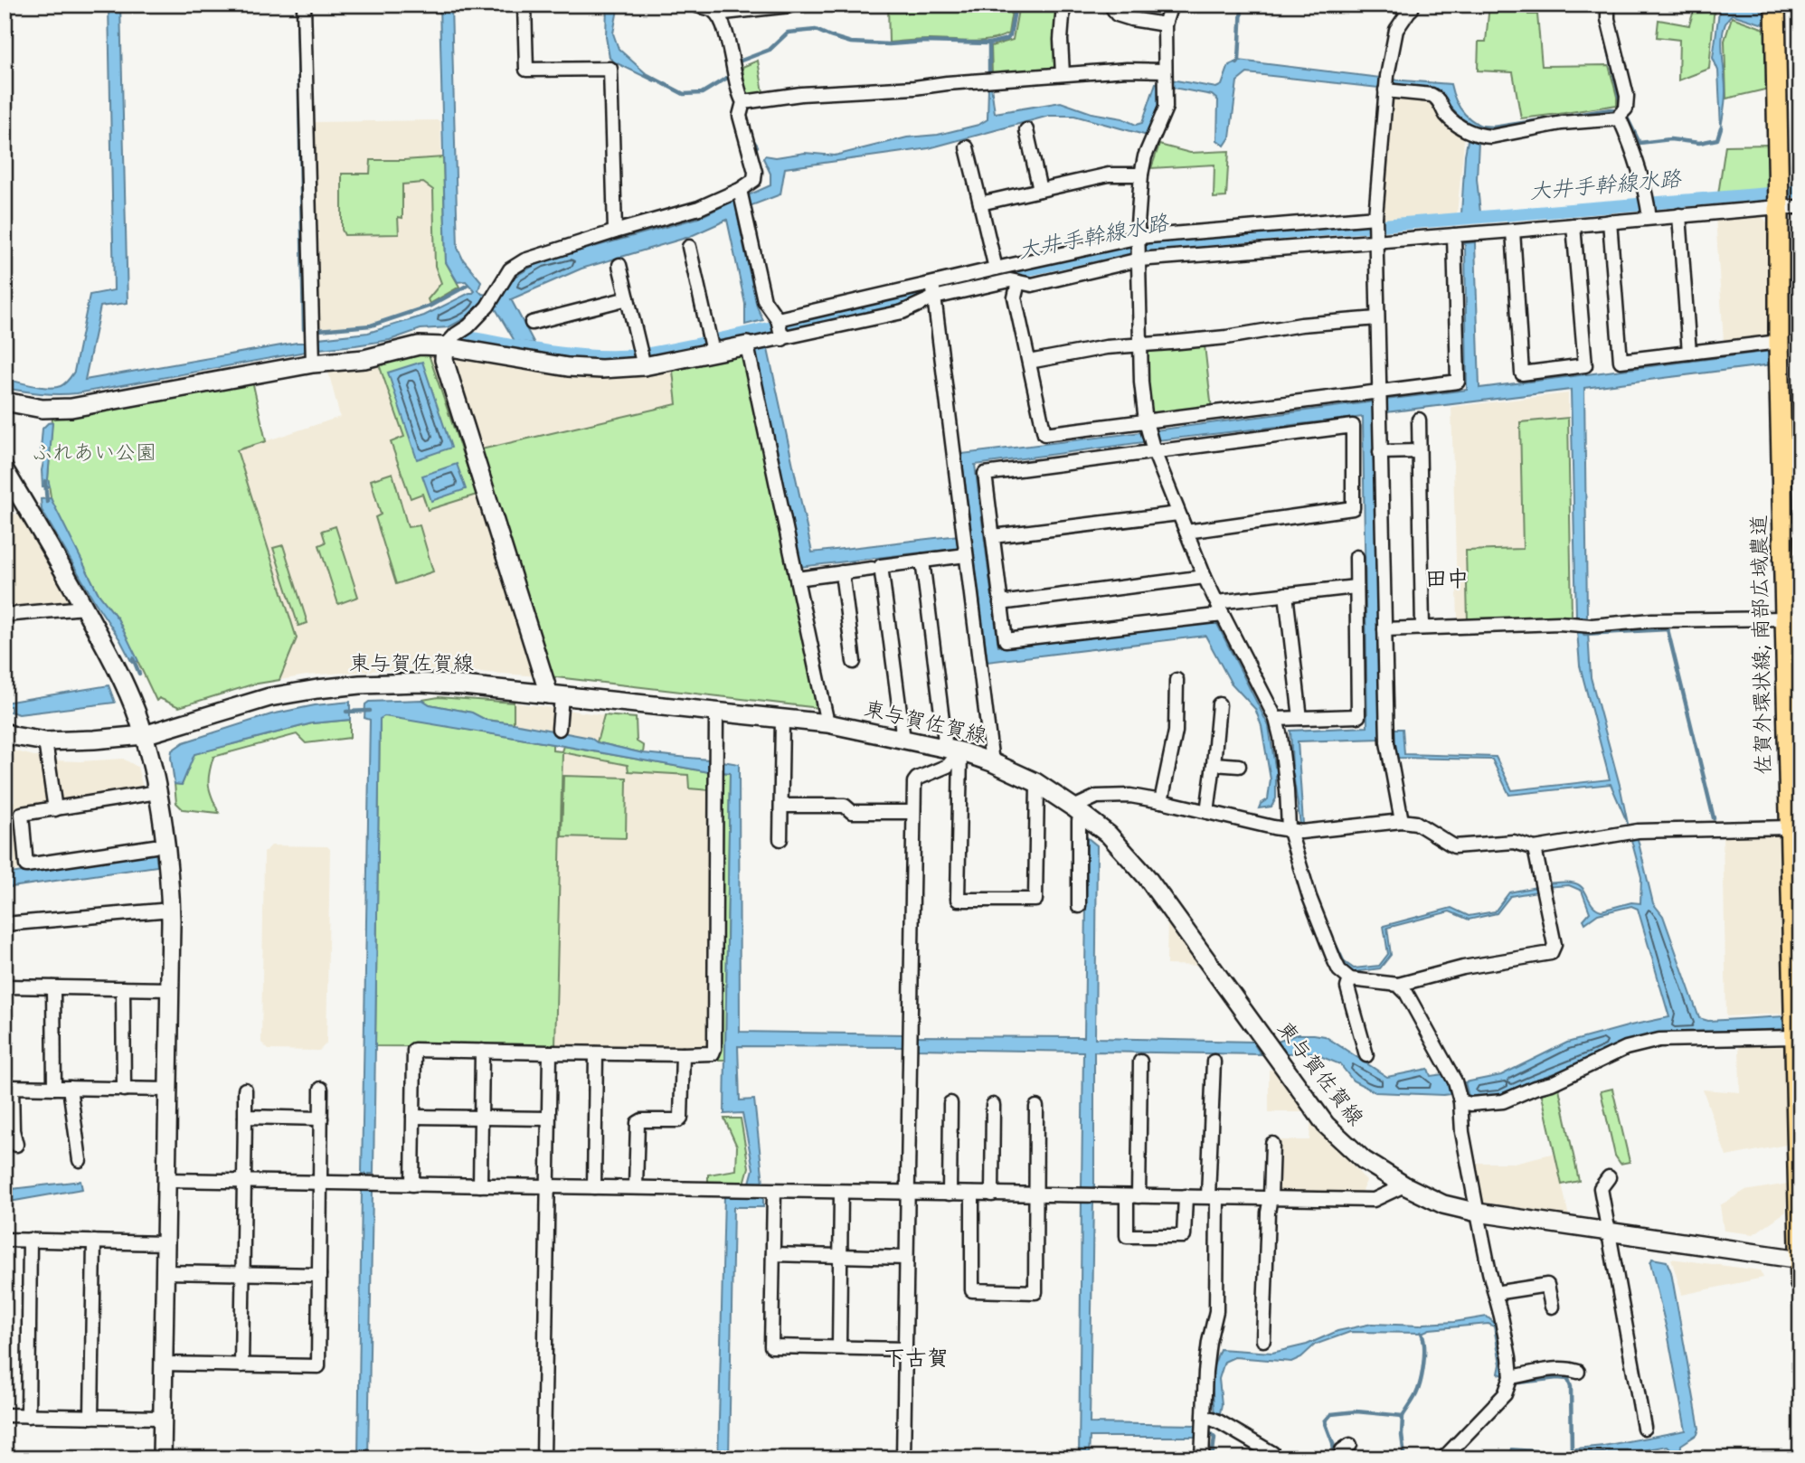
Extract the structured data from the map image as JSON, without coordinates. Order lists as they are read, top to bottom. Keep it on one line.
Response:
{"streets":{"main road":["佐賀外環状線; 南部広域農道"],"street":["東与賀佐賀線"]},"crossings":[["佐賀外環状線; 南部広域農道","東与賀佐賀線"]],"districts":["田中","下古賀"],"water":["大井手幹線水路"],"parks":["ふれあい公園"]}
